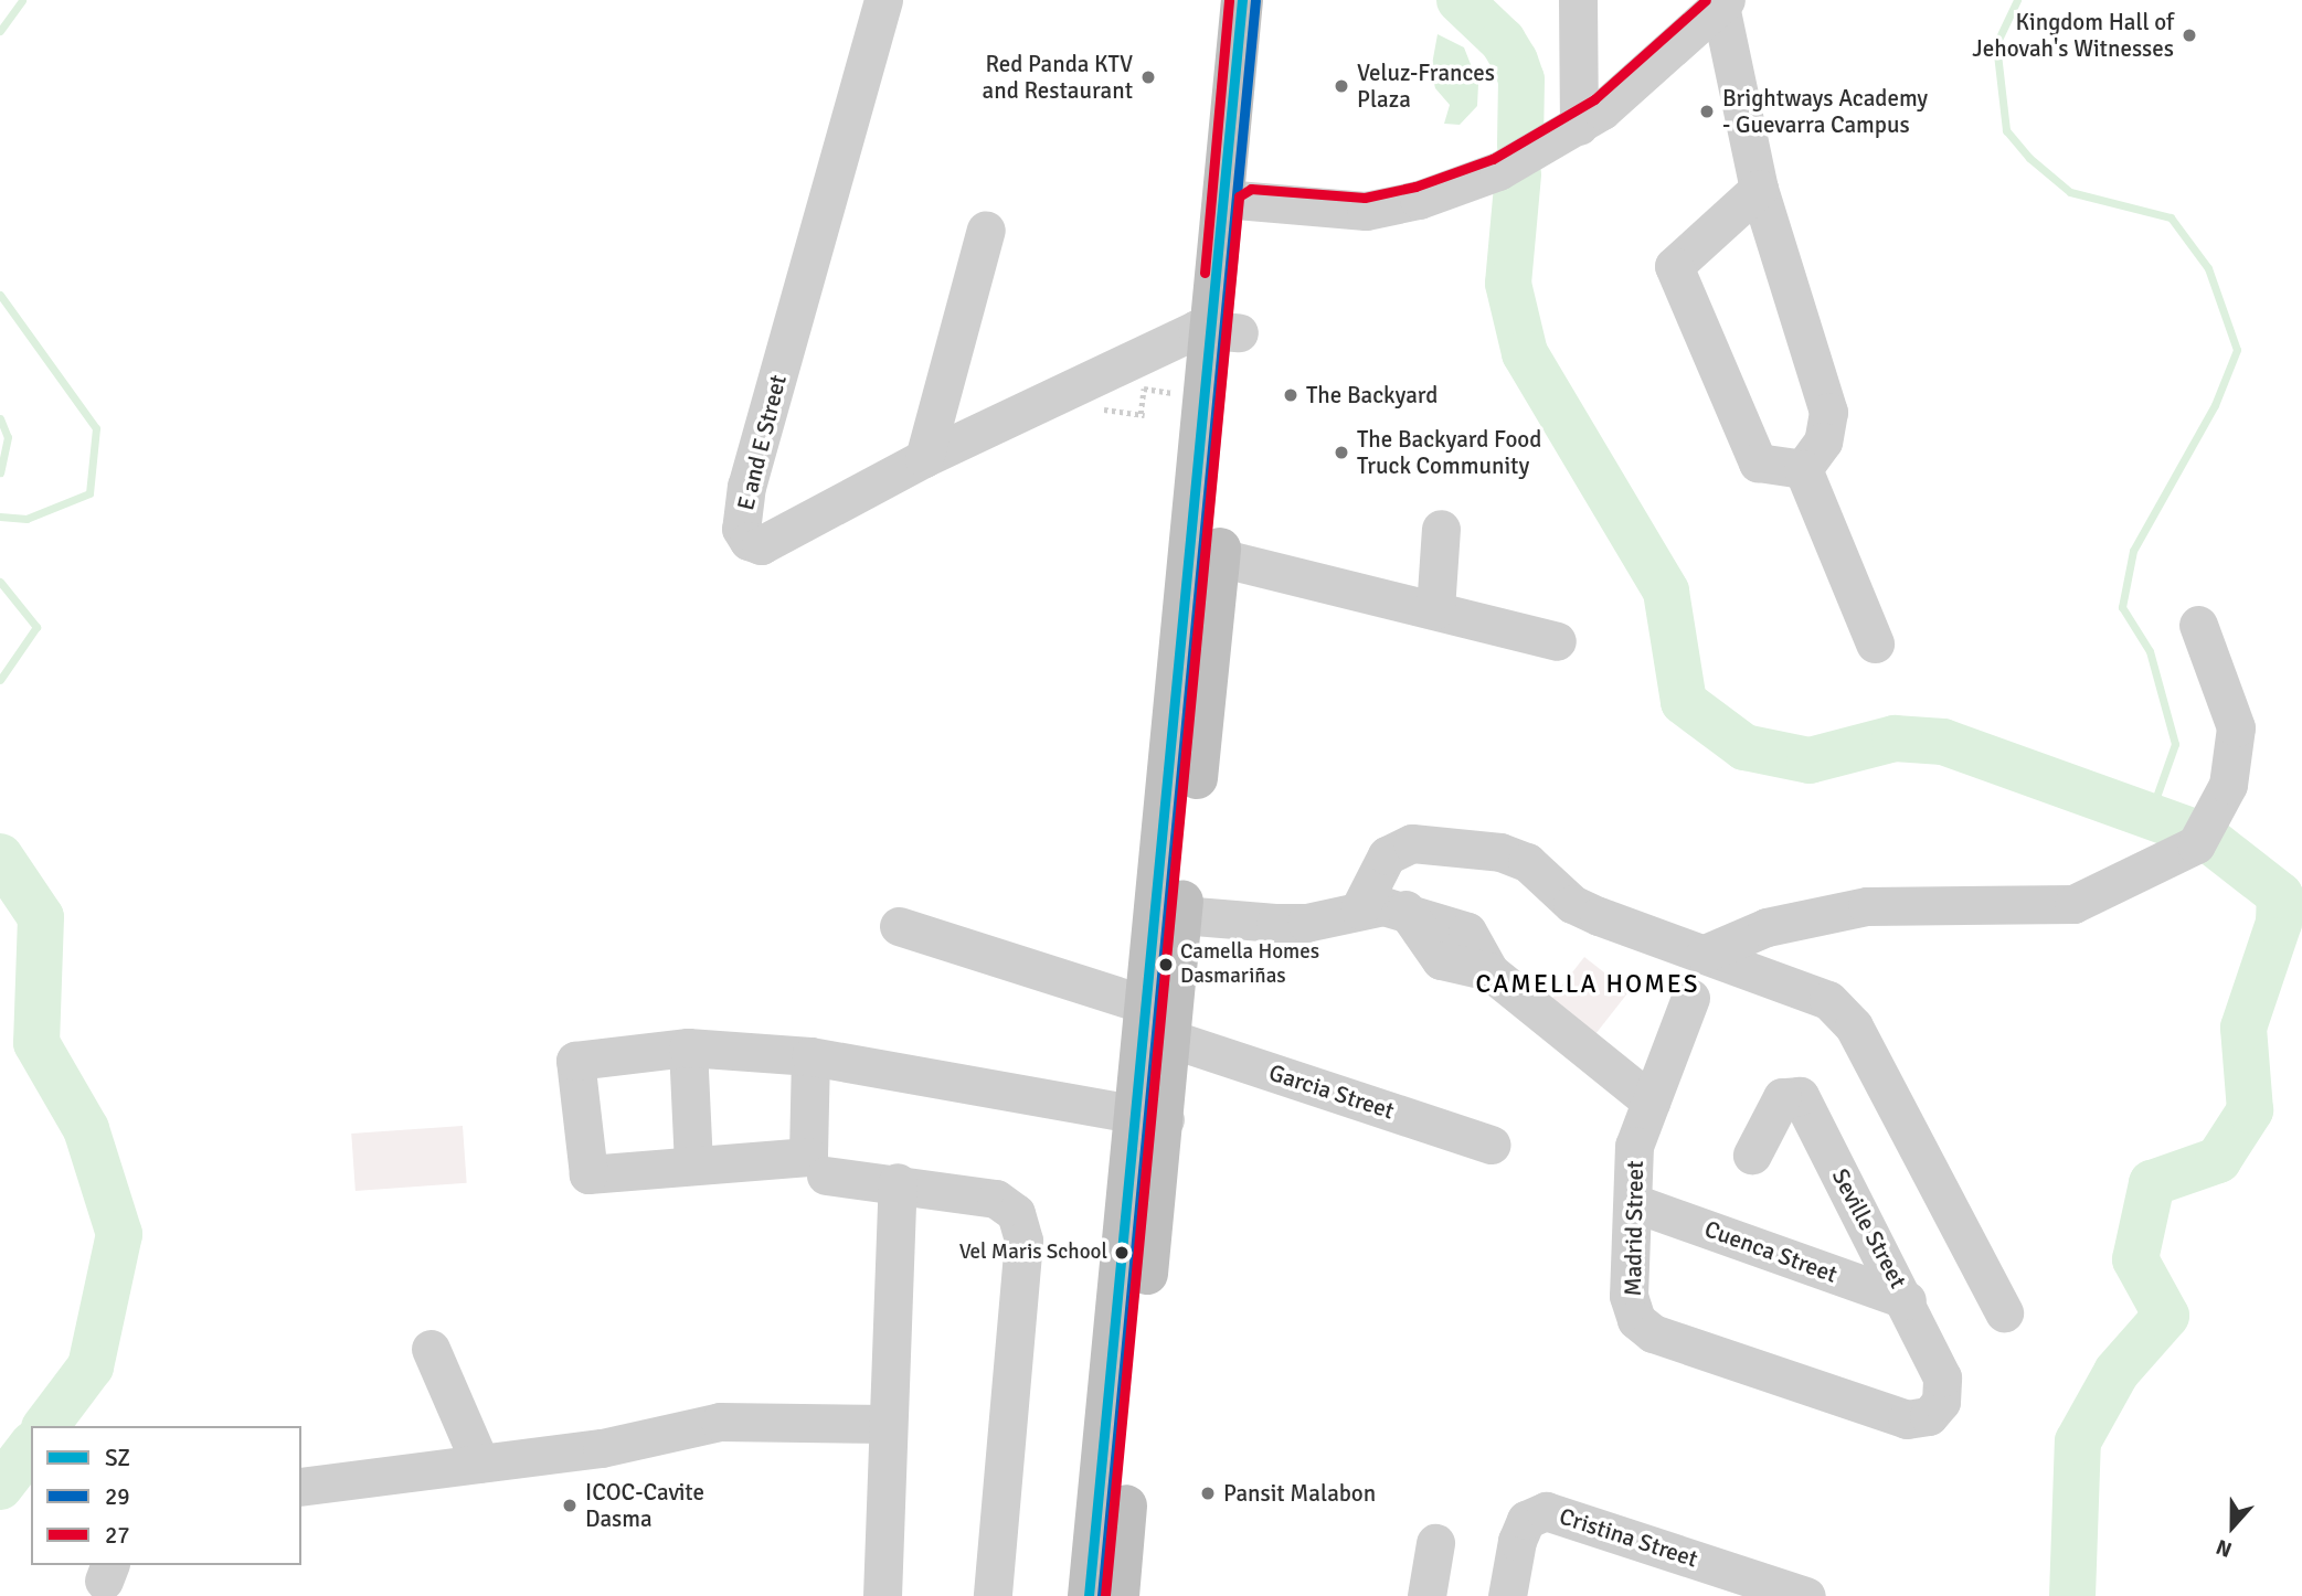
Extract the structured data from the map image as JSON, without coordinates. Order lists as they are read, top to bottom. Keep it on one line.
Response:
{"streets":{"street":["E and E Street","Garcia Street","Madrid Street","Seville Street","Cuenca Street","Cristina Street"]},"crossings":[["Madrid Street","Seville Street"],["Madrid Street","Cuenca Street"],["Seville Street","Cuenca Street"]],"districts":["CAMELLA HOMES"],"places":["Kingdom Hall of Jehovah's Witnesses","Red Panda KTV and Restaurant","Veluz-Frances Plaza","Brightways Academy - Guevarra Campus","The Backyard","The Backyard Food Truck Community","Camella Homes Dasmariñas","Vel Maris School","Pansit Malabon","ICOC-Cavite Dasma"],"lines":["transit line SZ","transit line 27","transit line 29"],"legend":["SZ","29","27"],"north":"bottom"}
